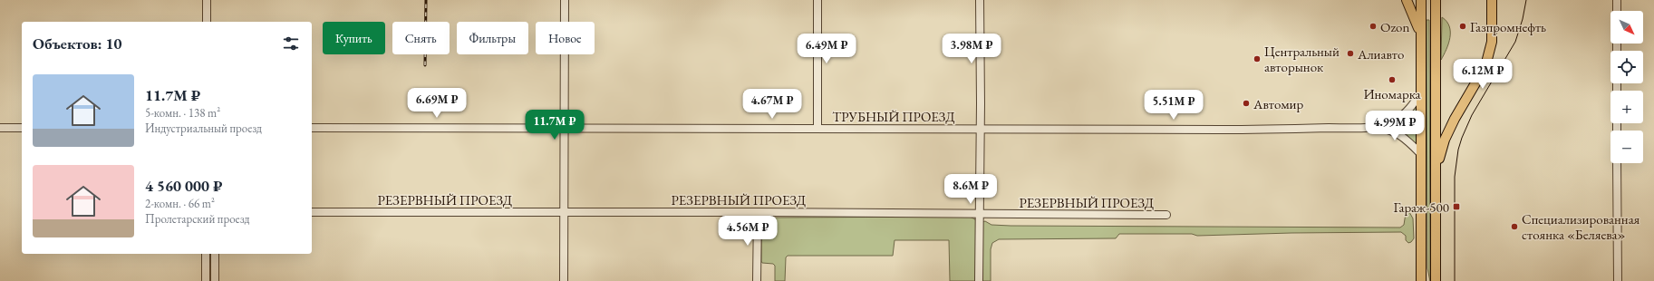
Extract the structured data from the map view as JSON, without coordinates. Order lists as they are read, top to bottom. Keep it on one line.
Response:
{"streets":{"street":["ТРУБНЫЙ ПРОЕЗД","РЕЗЕРВНЫЙ ПРОЕЗД"]},"places":{"other":["Ozon","Газпромнефть","Алиавто","Центральный авторынок","Иномарка","Автомир","Специализированная стоянка «Беляева»"],"transit":["Гараж-500"]},"north":"bottom right","page":{"map_buttons":["+","−"],"chip":["Купить","Снять","Фильтры","Новое"],"heading":"Объектов: 10","price":["6.49M ₽","3.98M ₽","6.12M ₽","6.69M ₽","4.67M ₽","5.51M ₽","11.7M ₽","4.99M ₽","8.6M ₽","4.56M ₽"],"list":[{"name":"11.7M ₽","note":"5-комн. · 138 m² · Индустриальный проезд"},{"name":"4 560 000 ₽","note":"2-комн. · 66 m² · Пролетарский проезд"}]}}
